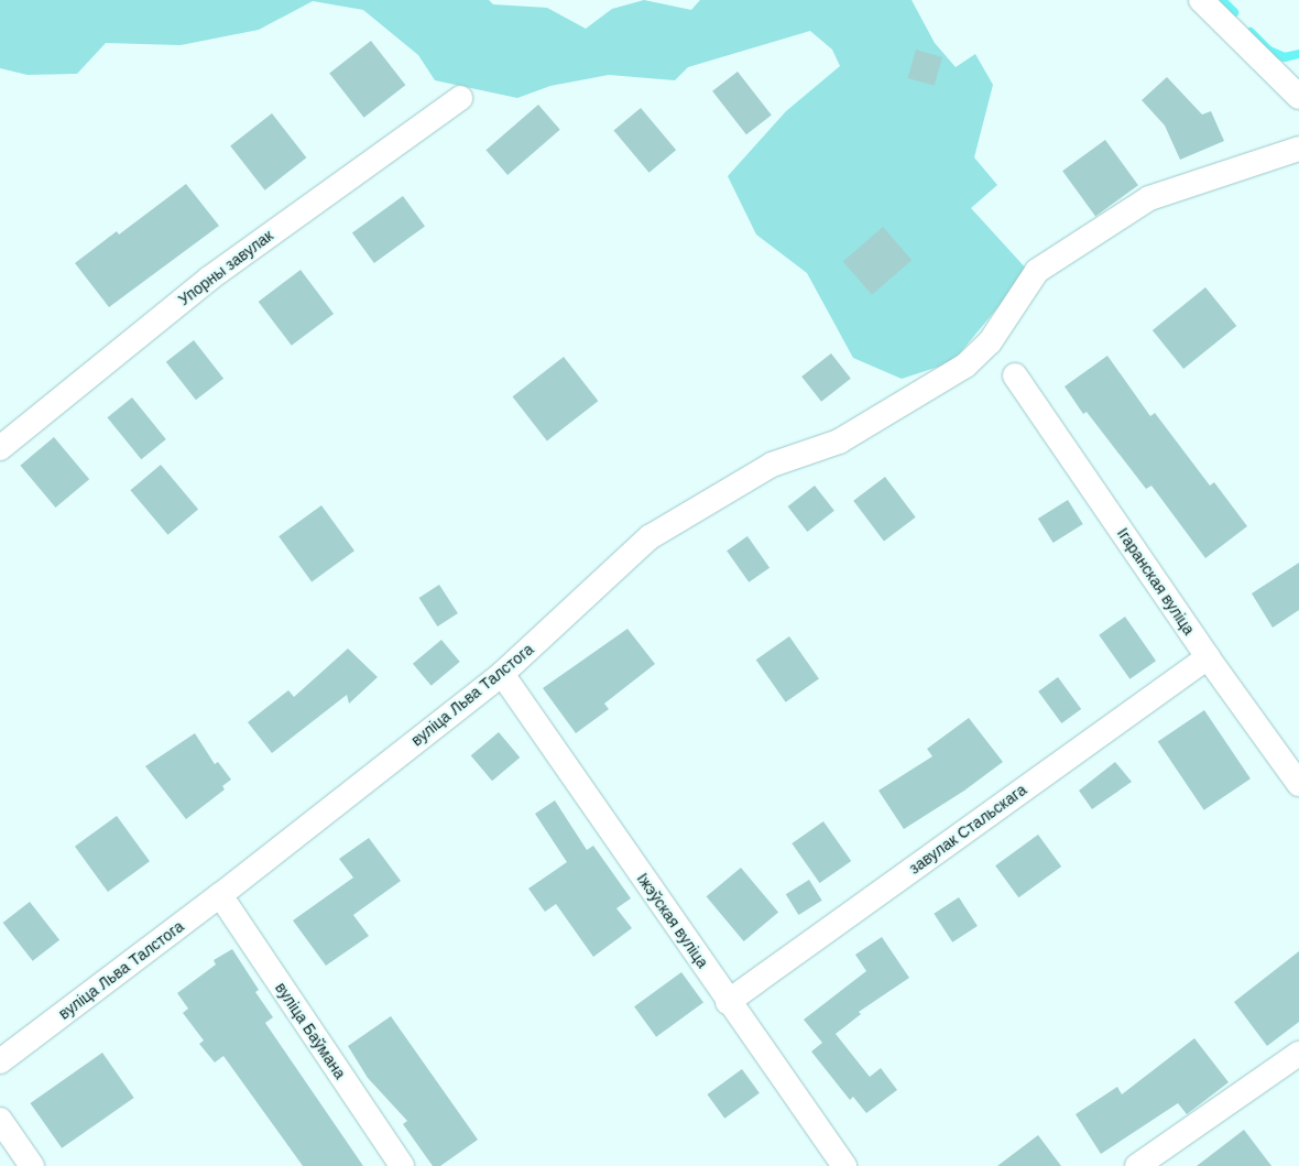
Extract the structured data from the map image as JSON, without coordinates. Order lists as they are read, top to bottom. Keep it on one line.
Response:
{"streets":{"street":["Упорны завулак","Ігаранская вуліца","вуліца Льва Талстога","завулак Стальскага","Іжэўская вуліца","вуліца Баўмана"]},"crossings":[["Ігаранская вуліца","завулак Стальскага"],["вуліца Льва Талстога","Іжэўская вуліца"],["вуліца Льва Талстога","вуліца Баўмана"],["завулак Стальскага","Іжэўская вуліца"]]}
